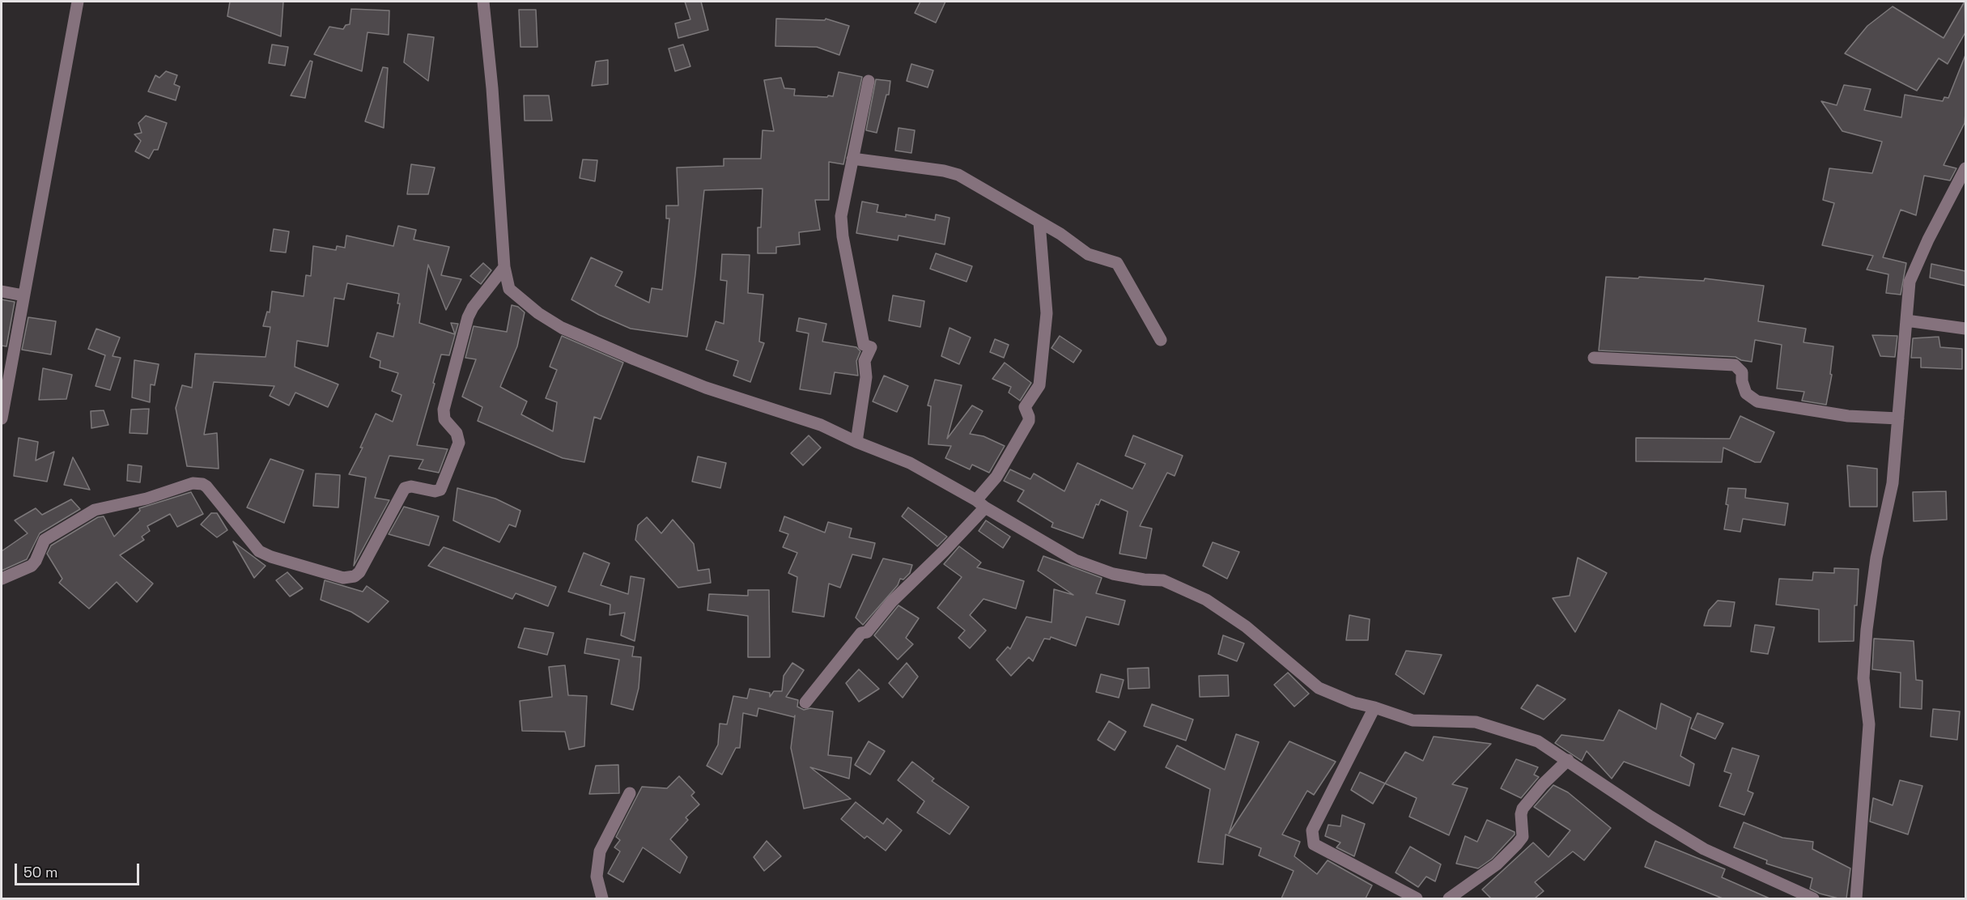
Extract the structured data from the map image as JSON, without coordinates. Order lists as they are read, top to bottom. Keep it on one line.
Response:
{"scale_bar":"50 m"}
